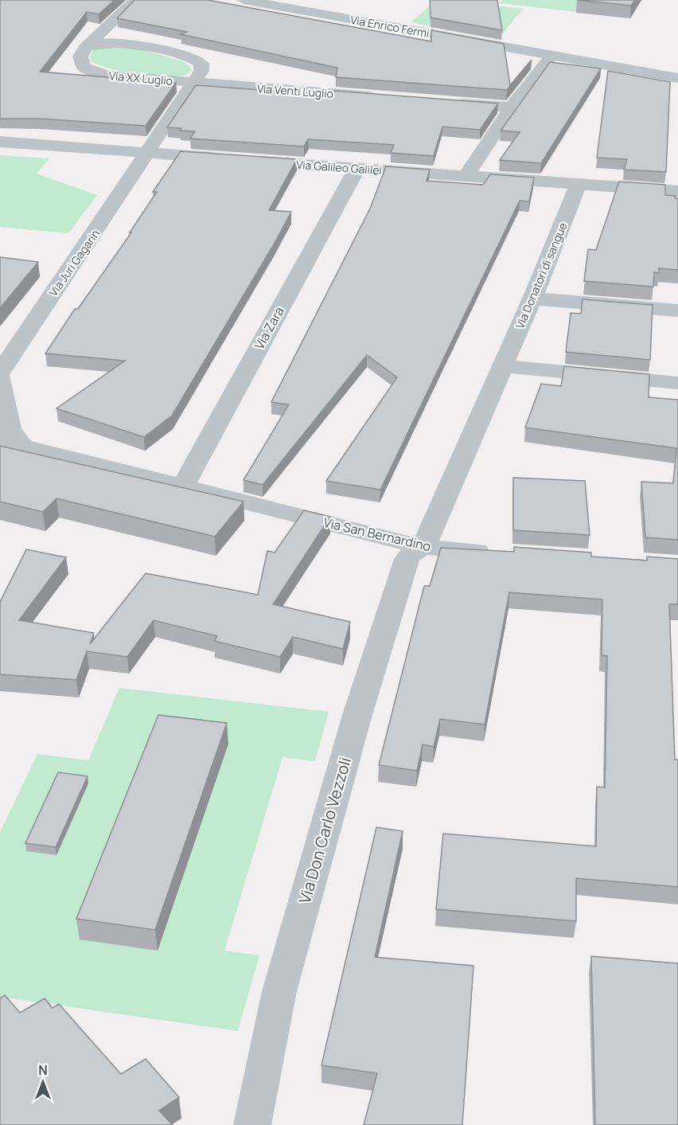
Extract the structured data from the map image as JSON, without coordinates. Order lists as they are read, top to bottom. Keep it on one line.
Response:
{"streets":{"street":["Via Enrico Fermi","Via XX Luglio","Via Venti Luglio","Via Galileo Galilei","Via Juri Gagarin","Via Donatori di sangue","Via Zara","Via San Bernardino","Via Don Carlo Vezzoli"]},"crossings":[["Via XX Luglio","Via Venti Luglio"],["Via XX Luglio","Via Galileo Galilei"],["Via XX Luglio","Via Juri Gagarin"],["Via Galileo Galilei","Via Juri Gagarin"],["Via Galileo Galilei","Via Donatori di sangue"],["Via Galileo Galilei","Via Zara"],["Via Donatori di sangue","Via San Bernardino"],["Via Donatori di sangue","Via Don Carlo Vezzoli"],["Via Zara","Via San Bernardino"],["Via San Bernardino","Via Don Carlo Vezzoli"]],"north":"top"}
